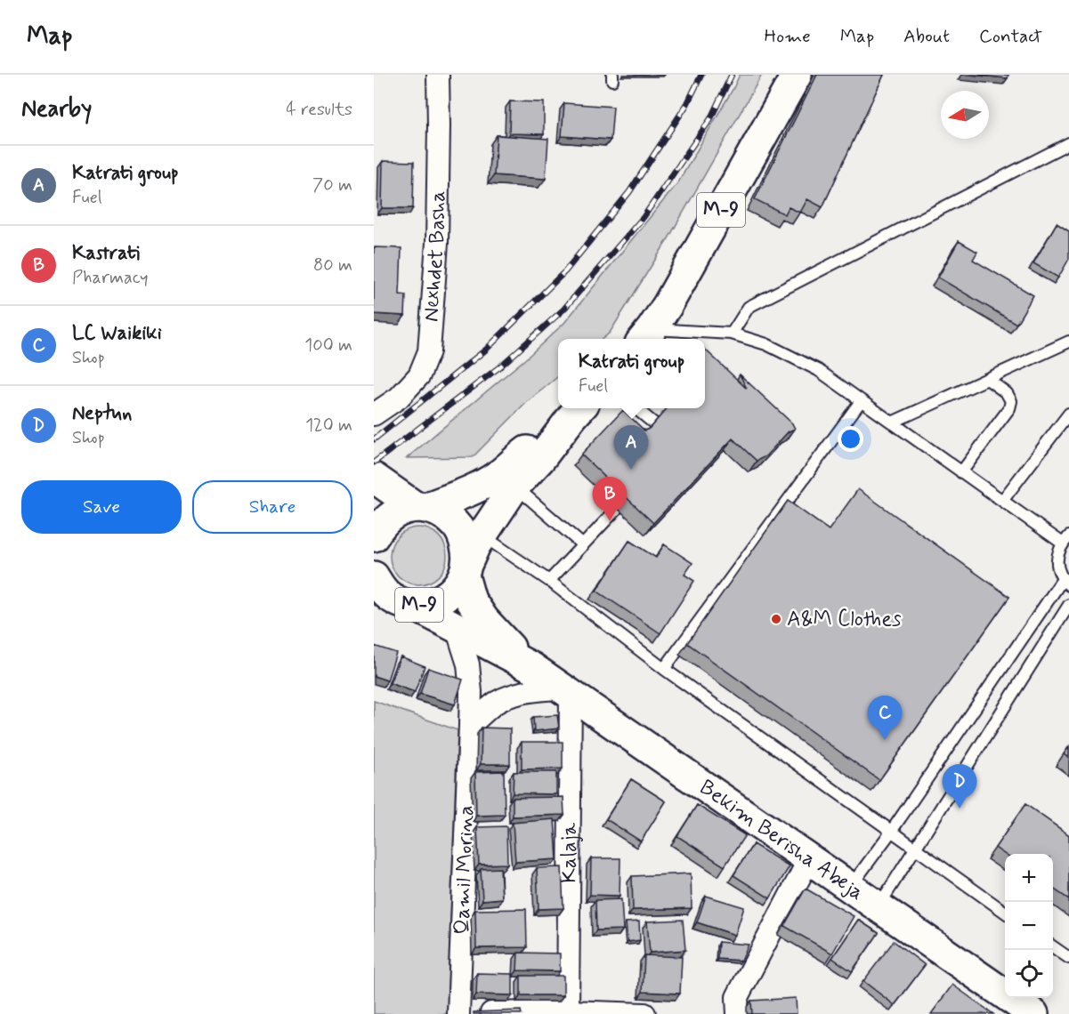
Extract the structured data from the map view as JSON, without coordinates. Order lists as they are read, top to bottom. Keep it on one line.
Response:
{"streets":{"main road":["M-9","Bekim Berisha Abeja"],"street":["Nexhdet Basha","Kalaja","Qamil Morina"]},"crossings":[["M-9","Bekim Berisha Abeja"],["Bekim Berisha Abeja","Kalaja"],["Bekim Berisha Abeja","Qamil Morina"]],"places":["A&M Clothes"],"north":"left","page":{"header":"Map","nav":["Home","Map","About","Contact"],"heading":["Nearby","4 results"],"list":[{"mark":"A","name":"Katrati group","note":"Fuel","value":"70 m"},{"mark":"B","name":"Kastrati","note":"Pharmacy","value":"80 m"},{"mark":"C","name":"LC Waikiki","note":"Shop","value":"100 m"},{"mark":"D","name":"Neptun","note":"Shop","value":"120 m"}],"popup":["Katrati group","Fuel"],"pins":["A","B","C","D"],"buttons":["Save","Share"],"map_buttons":["+","−"]}}
